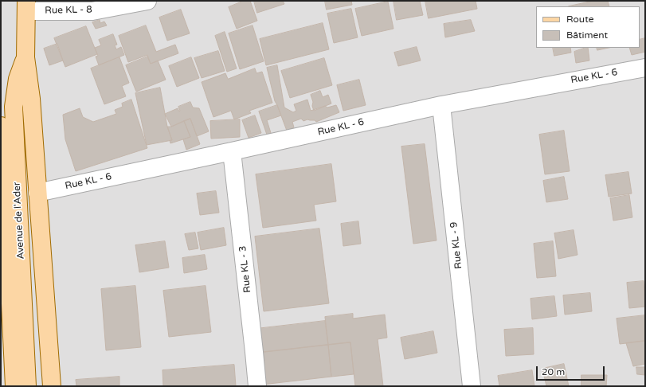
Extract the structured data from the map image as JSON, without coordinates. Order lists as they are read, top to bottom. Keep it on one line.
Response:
{"streets":{"main road":["Avenue de l'Ader"],"street":["Rue KL - 8","Rue KL - 6","Rue KL - 9","Rue KL - 3"]},"crossings":[["Rue KL - 8","Avenue de l'Ader"],["Rue KL - 6","Avenue de l'Ader"],["Rue KL - 6","Rue KL - 9"],["Rue KL - 6","Rue KL - 3"]],"legend":["Route","Bâtiment"],"scale_bar":"20 m"}
